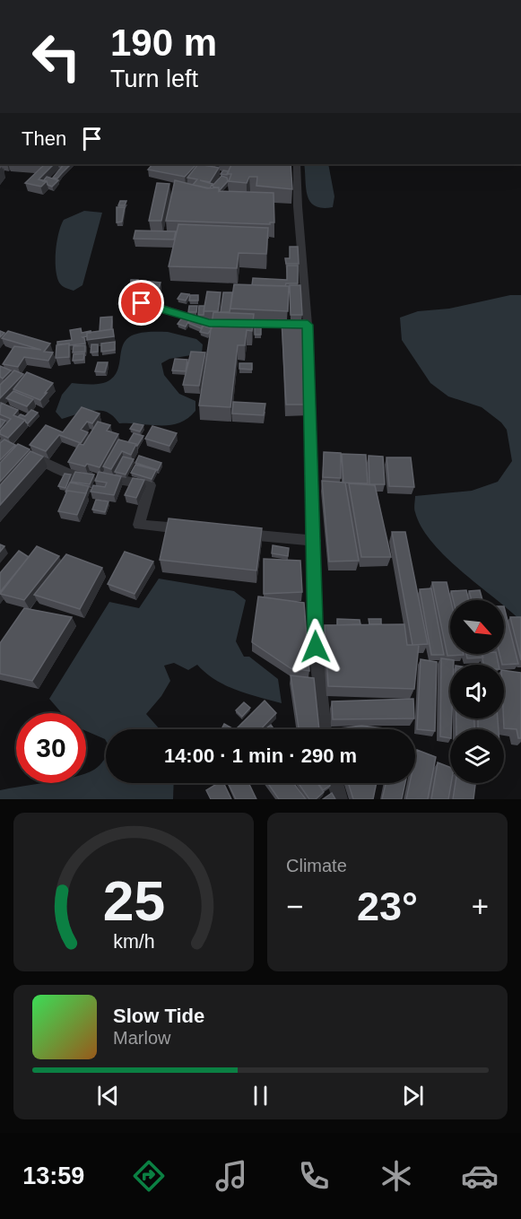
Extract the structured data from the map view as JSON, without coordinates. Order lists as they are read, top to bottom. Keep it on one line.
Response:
{"north":"bottom right","page":{"turn":["190 m","Turn left"],"then":"Then","limit":"30","trip":"14:00 · 1 min · 290 m","tile":"Climate","heat":["−","23°","+"],"song":["Slow Tide","Marlow"],"tabs":"13:59","gauge":["25","km/h"]}}
